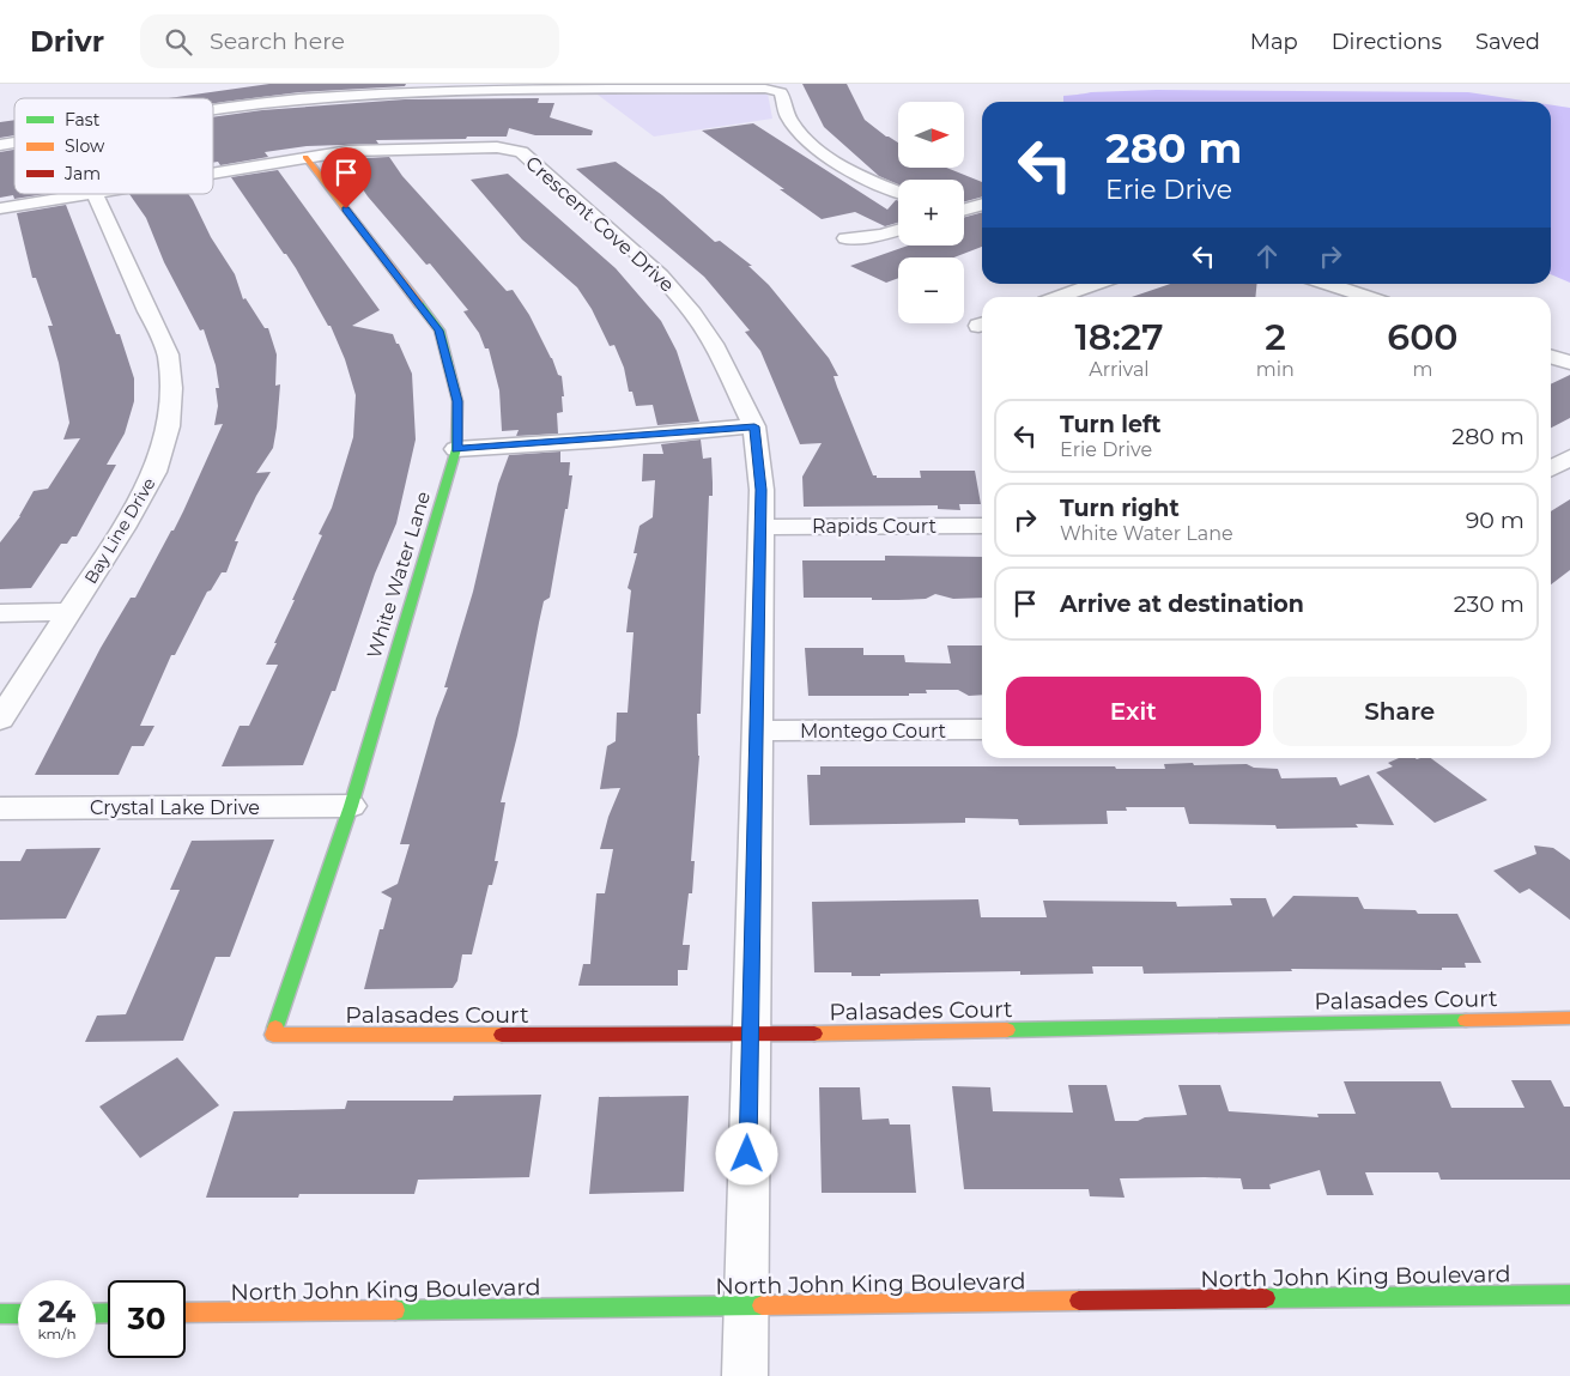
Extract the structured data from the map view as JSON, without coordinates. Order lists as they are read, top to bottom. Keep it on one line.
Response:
{"streets":{"street":["Crescent Cove Drive","Rapids Court","Bay Line Drive","White Water Lane","Montego Court","Crystal Lake Drive","Palasades Court","North John King Boulevard"]},"crossings":[["Crescent Cove Drive","Rapids Court"],["Crescent Cove Drive","White Water Lane"],["Crescent Cove Drive","Montego Court"],["Crescent Cove Drive","Palasades Court"],["Crescent Cove Drive","North John King Boulevard"],["White Water Lane","Crystal Lake Drive"],["White Water Lane","Palasades Court"]],"legend":["Fast","Slow","Jam"],"north":"right","page":{"header":"Drivr","search":"Search here","nav":["Map","Directions","Saved"],"map_buttons":["+","−"],"turn":["280 m","Erie Drive"],"eta":["18:27","Arrival","2","min","600","m"],"list":[{"name":"Turn left","note":"Erie Drive","value":"280 m"},{"name":"Turn right","note":"White Water Lane","value":"90 m"},{"name":"Arrive at destination","value":"230 m"}],"buttons":["Exit","Share"],"speed":"24 km/h","limit":"30"}}
